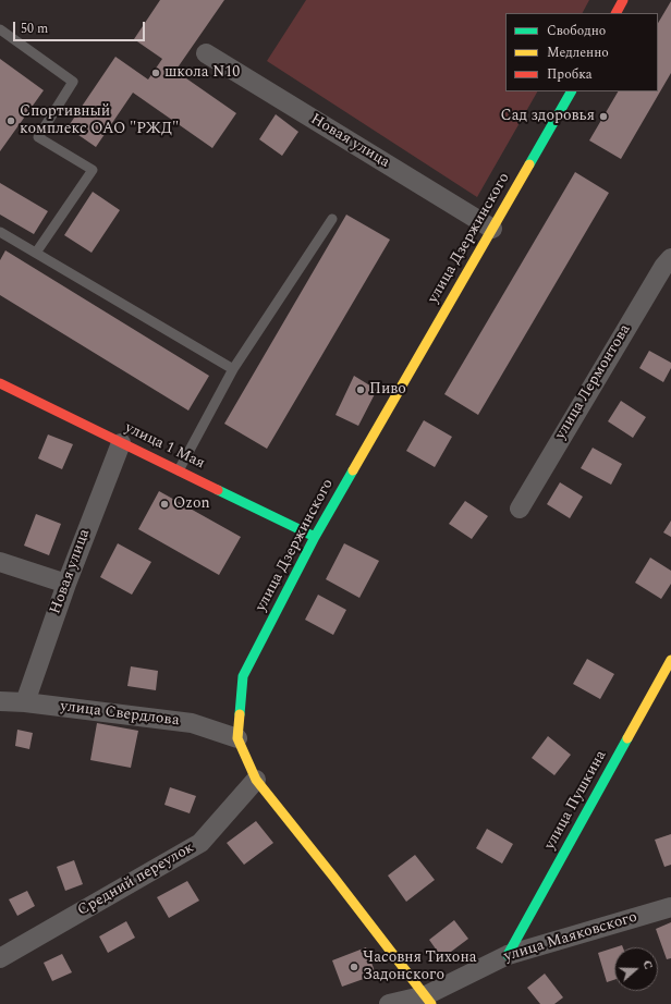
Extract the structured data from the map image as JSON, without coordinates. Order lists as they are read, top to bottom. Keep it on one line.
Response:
{"streets":{"main road":["улица Дзержинского","улица 1 Мая","улица Пушкина"],"street":["Новая улица","улица Лермонтова","улица Свердлова","Средний переулок","улица Маяковского"]},"crossings":[["Новая улица","улица Дзержинского"],["Новая улица","улица 1 Мая"],["Новая улица","улица Свердлова"],["улица Дзержинского","улица 1 Мая"],["улица Дзержинского","улица Свердлова"],["улица Пушкина","улица Маяковского"]],"places":["школа N10","Сад здоровья","Спортивный комплекс ОАО \"РЖД\"","Пиво","Ozon","Часовня Тихона Задонского"],"legend":["Свободно","Медленно","Пробка"],"scale_bar":"50 m","north":"right"}
